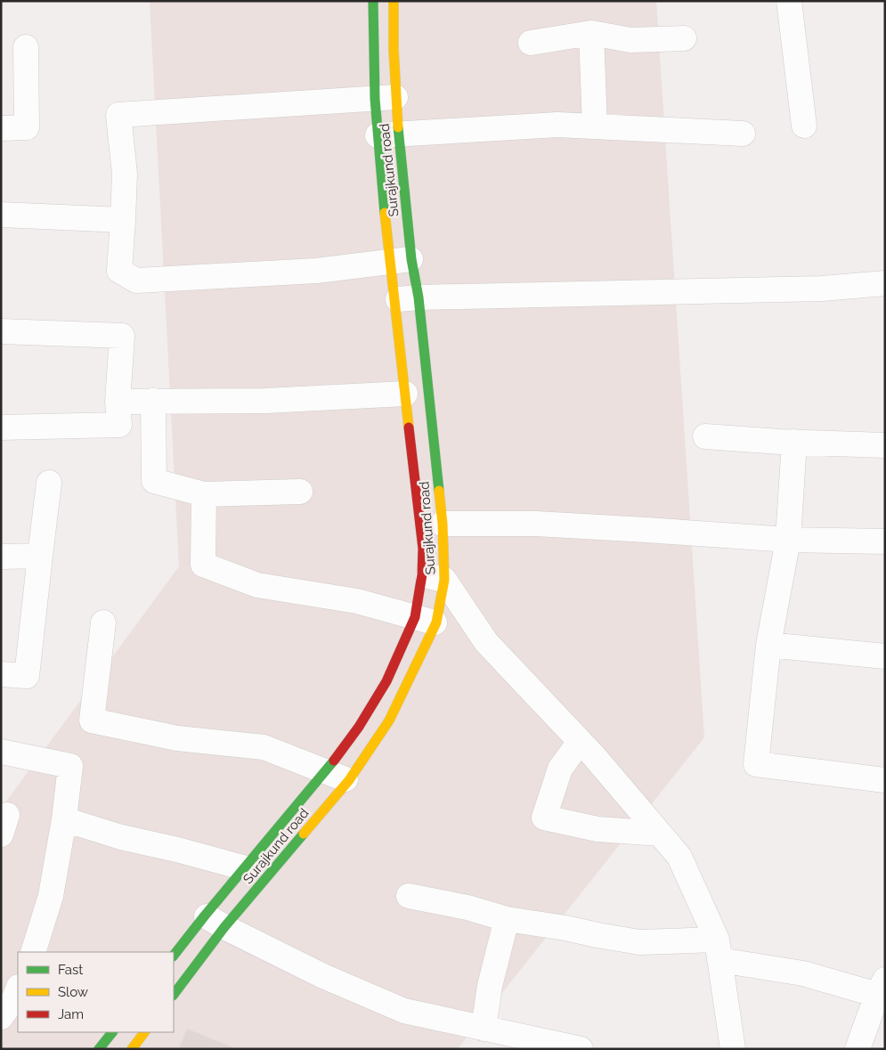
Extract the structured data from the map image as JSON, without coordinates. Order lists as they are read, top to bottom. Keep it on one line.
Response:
{"streets":{"street":["Surajkund road"]},"legend":["Fast","Slow","Jam"]}
